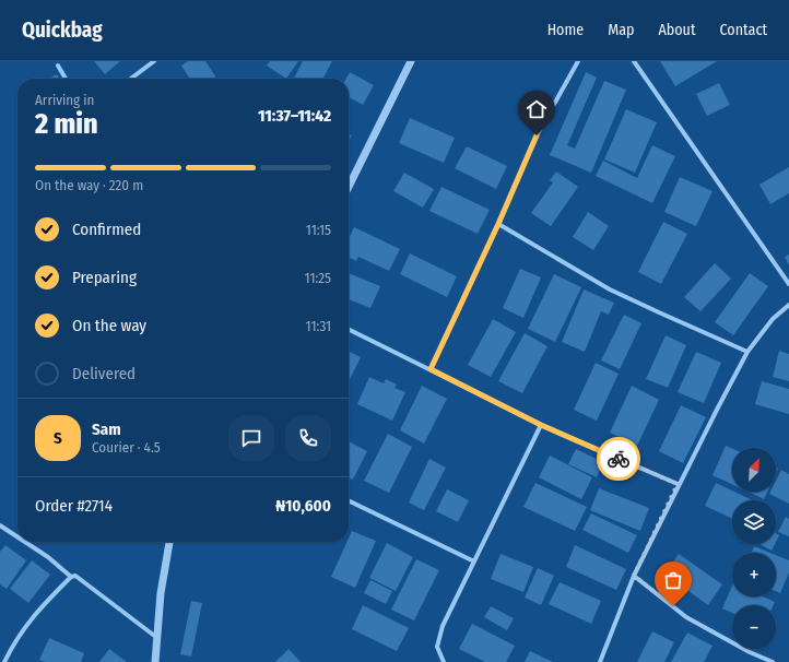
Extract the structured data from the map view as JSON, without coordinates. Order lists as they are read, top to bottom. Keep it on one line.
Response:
{"north":"top right","page":{"header":"Quickbag","nav":["Home","Map","About","Contact"],"heading":["2 min","Arriving in","11:37–11:42"],"panel":["Sam","Courier · 4.5","Order #2714","₦10,600"],"bar":"On the way · 220 m","list":[["Confirmed","11:15"],["Preparing","11:25"],["On the way","11:31"],"Delivered"],"round":"S","map_buttons":["+","−"]}}
